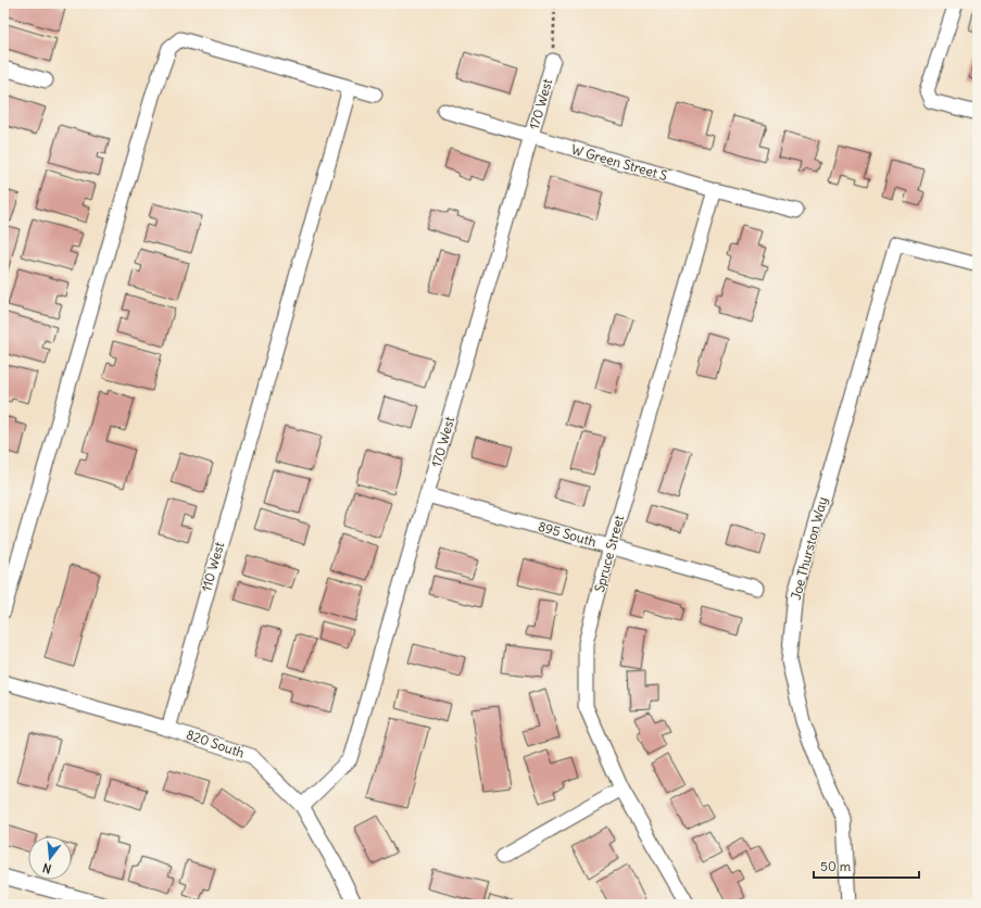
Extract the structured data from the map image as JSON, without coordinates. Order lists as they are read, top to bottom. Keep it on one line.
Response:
{"streets":{"street":["170 West","W Green Street S","895 South","Joe Thurston Way","Spruce Street","110 West","820 South"]},"crossings":[["170 West","W Green Street S"],["170 West","895 South"],["170 West","820 South"],["W Green Street S","Spruce Street"],["895 South","Spruce Street"],["110 West","820 South"]],"scale_bar":"50 m","north":"bottom"}
